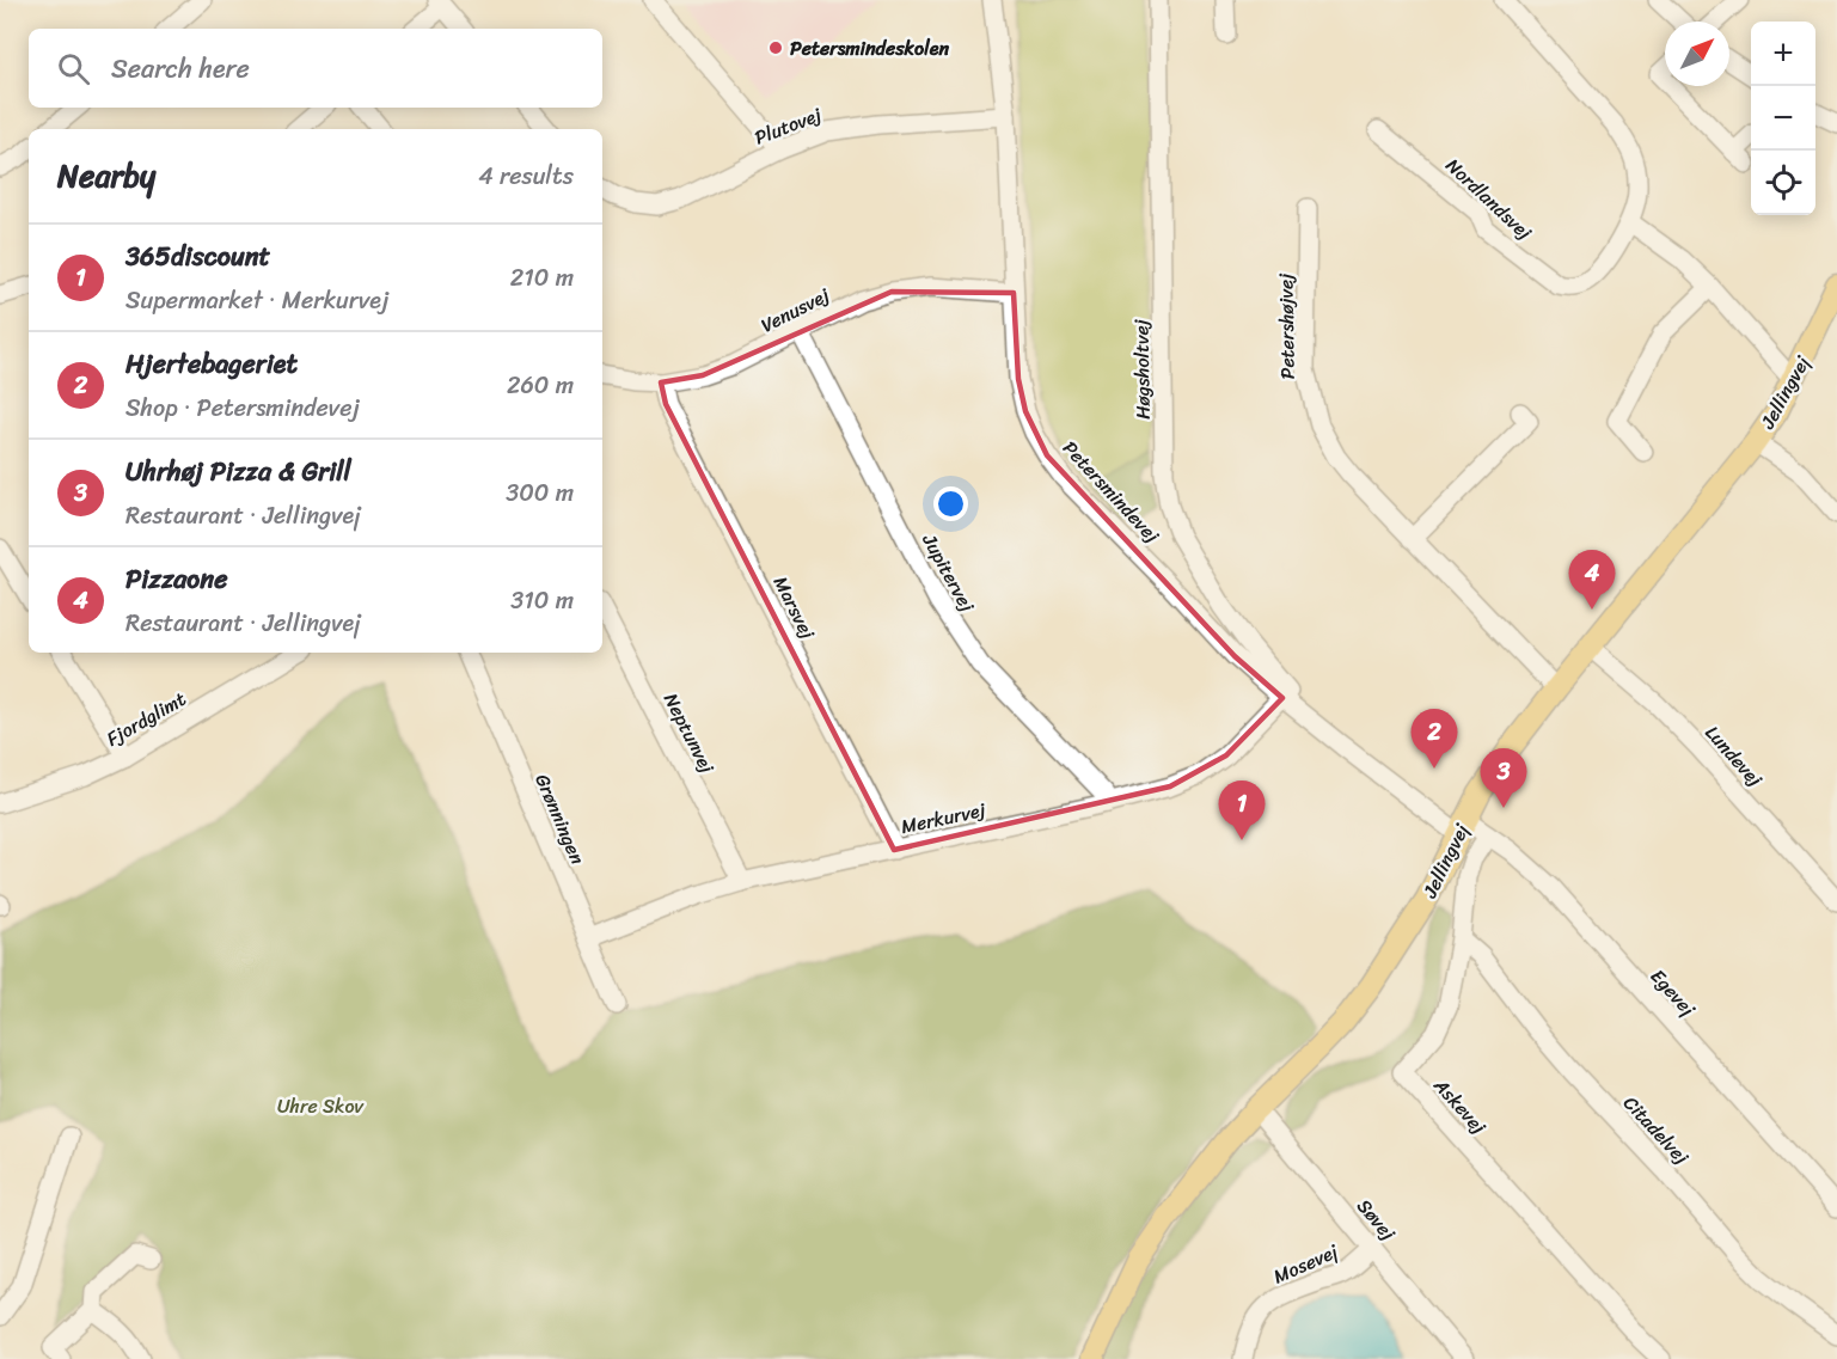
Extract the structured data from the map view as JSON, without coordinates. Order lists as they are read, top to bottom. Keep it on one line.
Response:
{"streets":{"main road":["Jellingvej"],"street":["Plutovej","Nordlandsvej","Venusvej","Petershøjvej","Høgsholtvej","Petersmindevej","Jupitervej","Marsvej","Fjordglimt","Neptunvej","Lundevej","Merkurvej","Grønningen","Egevej","Askevej","Citadelvej","Søvej","Mosevej"]},"crossings":[["Plutovej","Petersmindevej"],["Venusvej","Petersmindevej"],["Venusvej","Jupitervej"],["Venusvej","Marsvej"],["Petershøjvej","Jellingvej"],["Høgsholtvej","Petersmindevej"],["Høgsholtvej","Merkurvej"],["Jellingvej","Petersmindevej"],["Jellingvej","Lundevej"],["Jellingvej","Egevej"],["Jellingvej","Søvej"],["Petersmindevej","Merkurvej"],["Petersmindevej","Egevej"],["Jupitervej","Merkurvej"],["Marsvej","Merkurvej"],["Neptunvej","Merkurvej"],["Merkurvej","Grønningen"],["Egevej","Askevej"],["Askevej","Citadelvej"],["Søvej","Mosevej"]],"parks":["Uhre Skov"],"places":["Petersmindeskolen"],"north":"top right","page":{"map_buttons":["+","−"],"search":"Search here","heading":["Nearby","4 results"],"list":[{"mark":"1","name":"365discount","note":"Supermarket · Merkurvej","value":"210 m"},{"mark":"2","name":"Hjertebageriet","note":"Shop · Petersmindevej","value":"260 m"},{"mark":"3","name":"Uhrhøj Pizza & Grill","note":"Restaurant · Jellingvej","value":"300 m"},{"mark":"4","name":"Pizzaone","note":"Restaurant · Jellingvej","value":"310 m"}],"pins":["4","2","3","1"]}}
